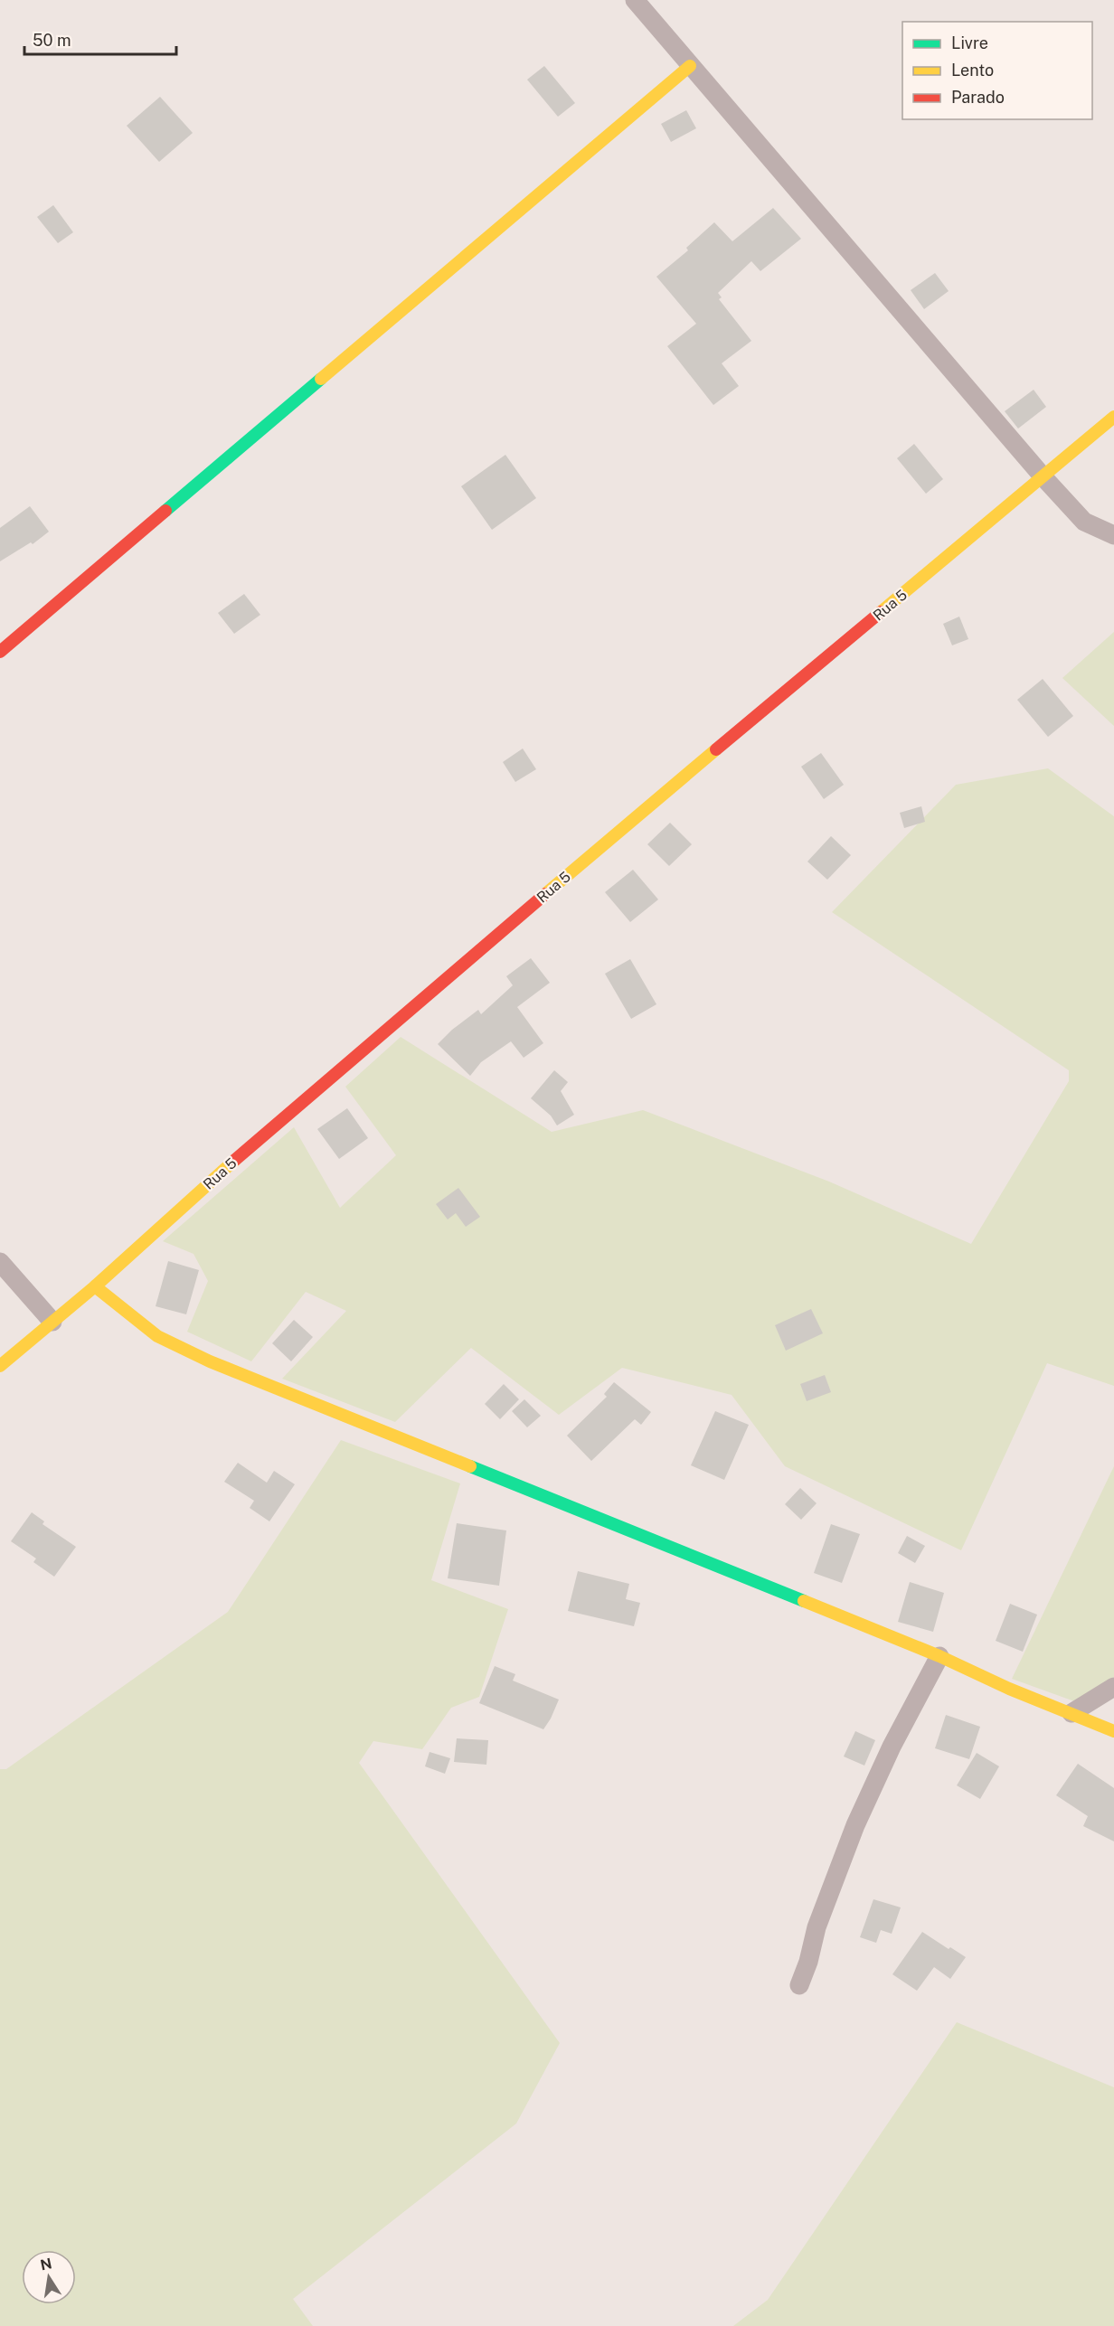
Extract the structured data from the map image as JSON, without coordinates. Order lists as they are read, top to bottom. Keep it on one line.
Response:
{"streets":{"street":["Rua 5"]},"legend":["Livre","Lento","Parado"],"scale_bar":"50 m","north":"top"}
